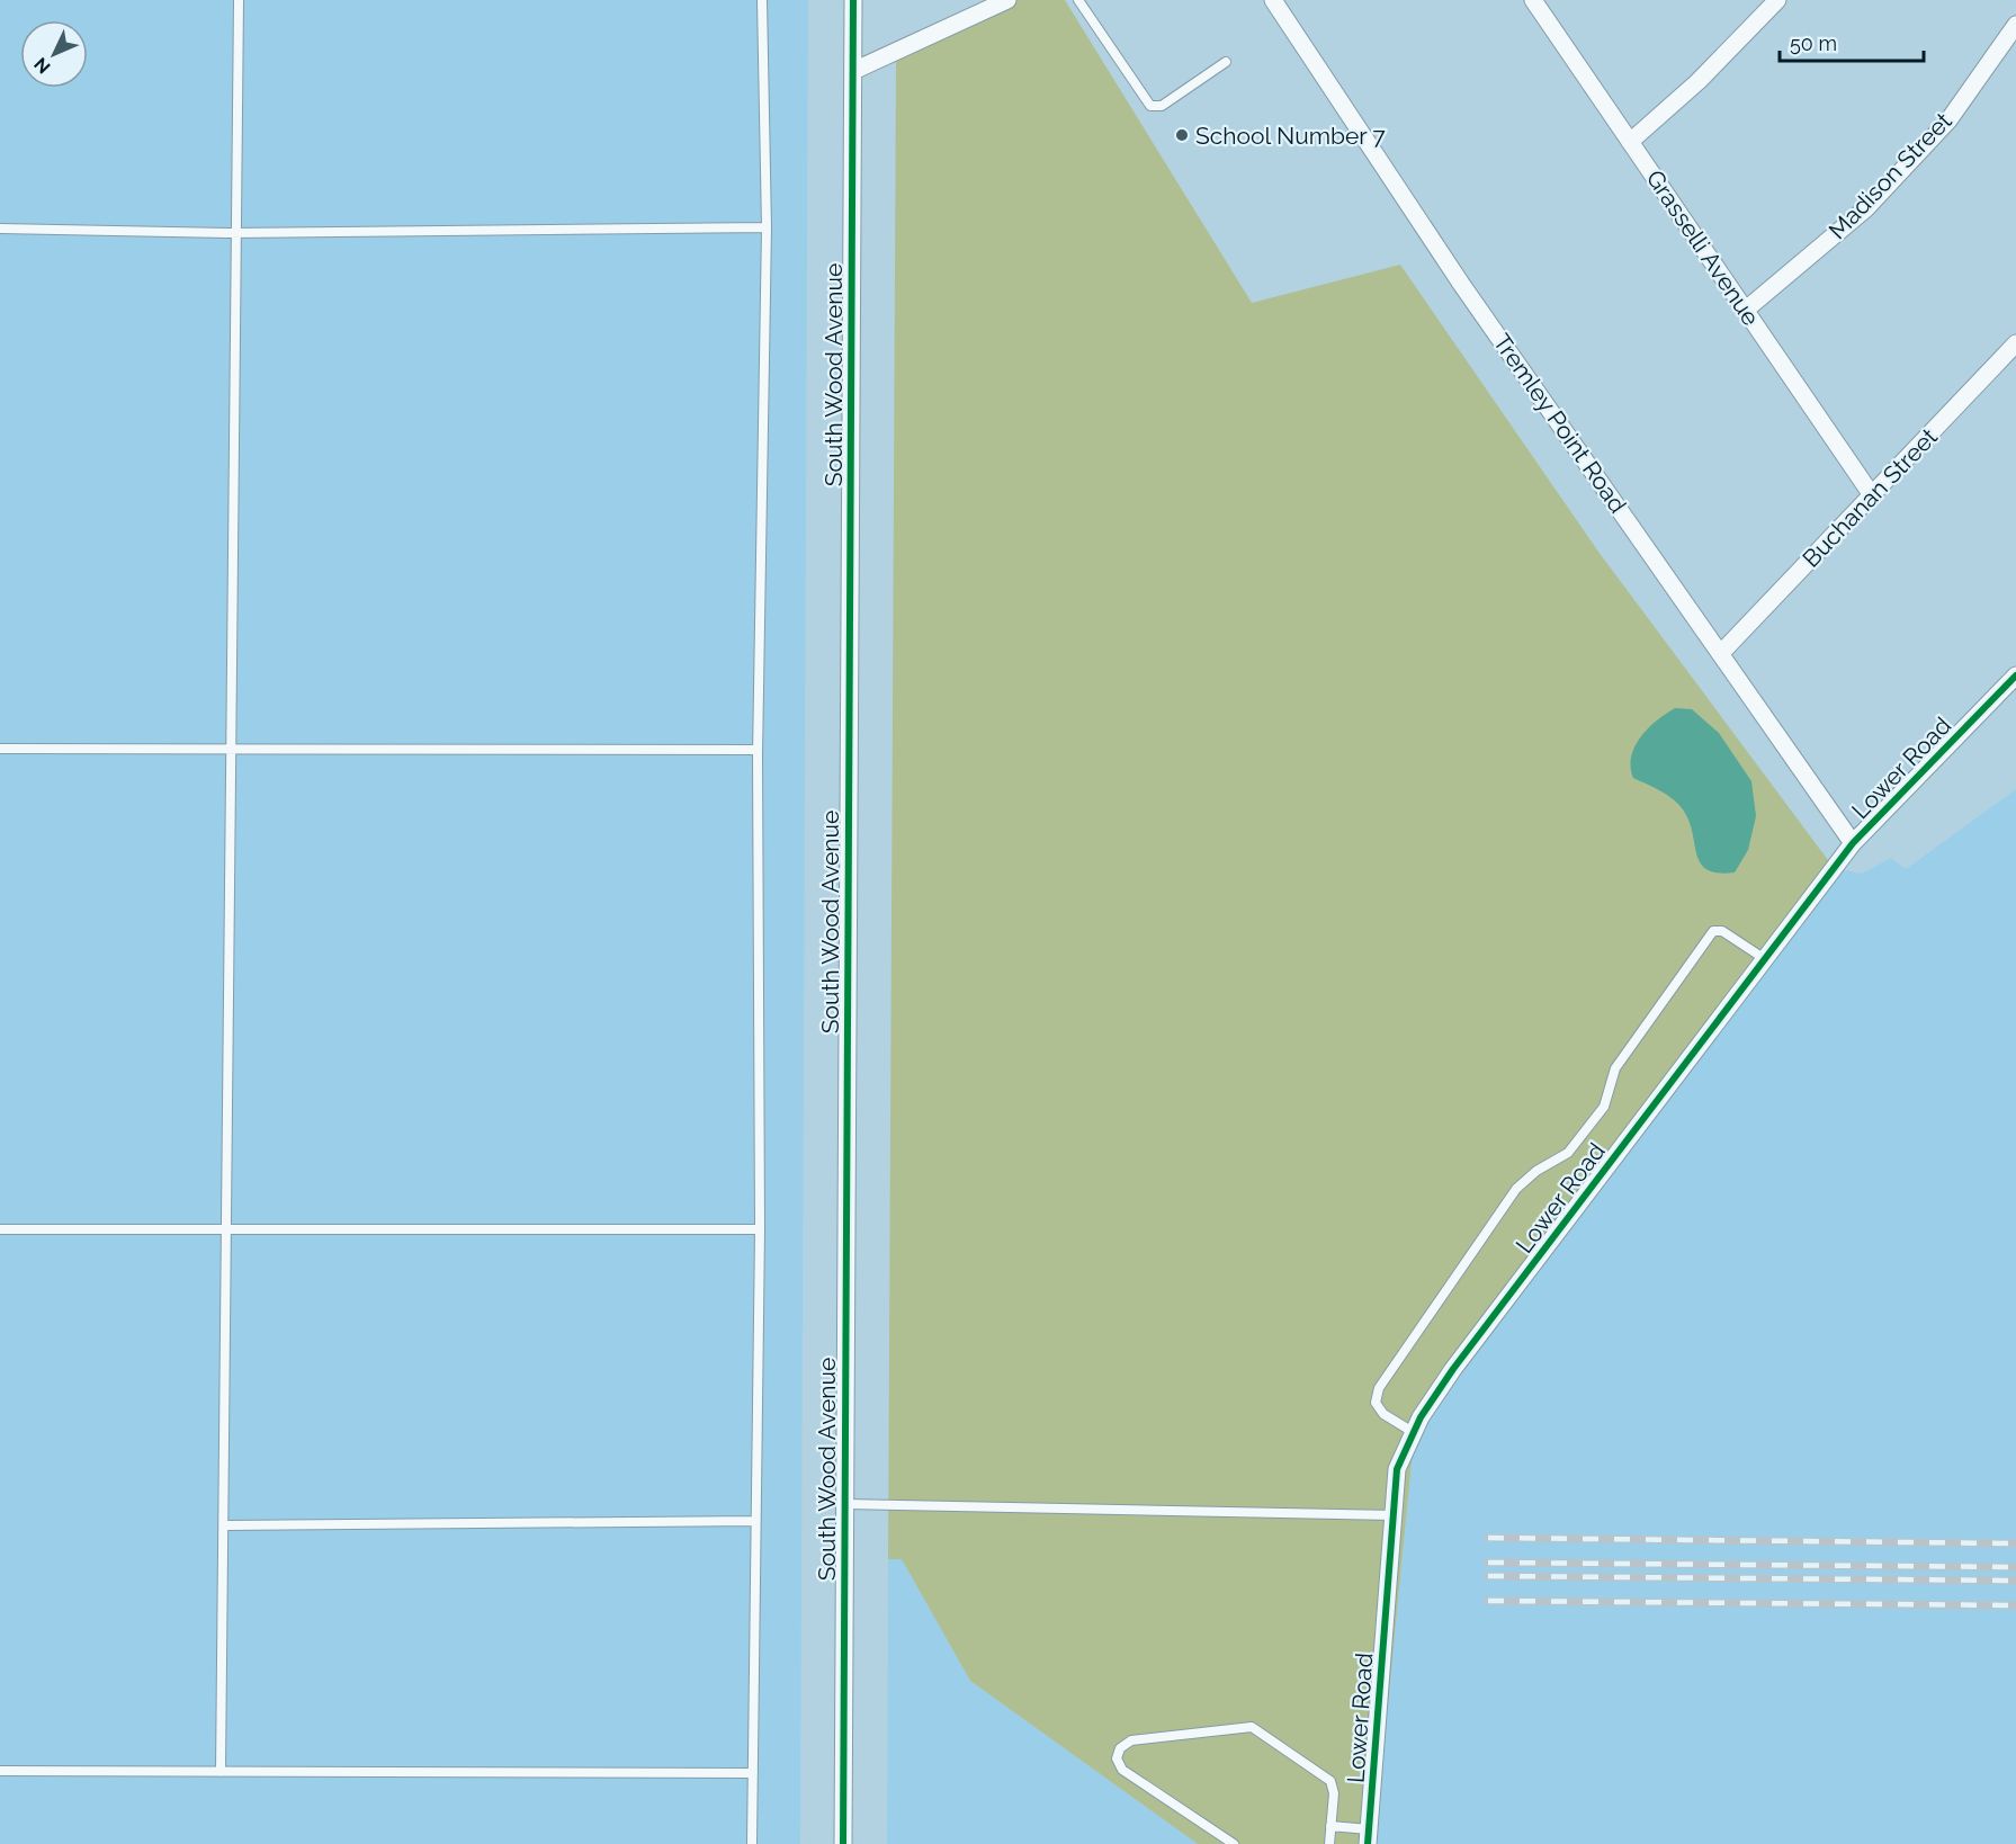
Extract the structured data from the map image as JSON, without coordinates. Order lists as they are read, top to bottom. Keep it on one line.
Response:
{"streets":{"street":["Madison Street","Grasselli Avenue","South Wood Avenue","Tremley Point Road","Buchanan Street","Lower Road"]},"crossings":[["Madison Street","Grasselli Avenue"],["Grasselli Avenue","Buchanan Street"],["Tremley Point Road","Buchanan Street"],["Tremley Point Road","Lower Road"]],"places":["School Number 7"],"scale_bar":"50 m","north":"bottom left"}
